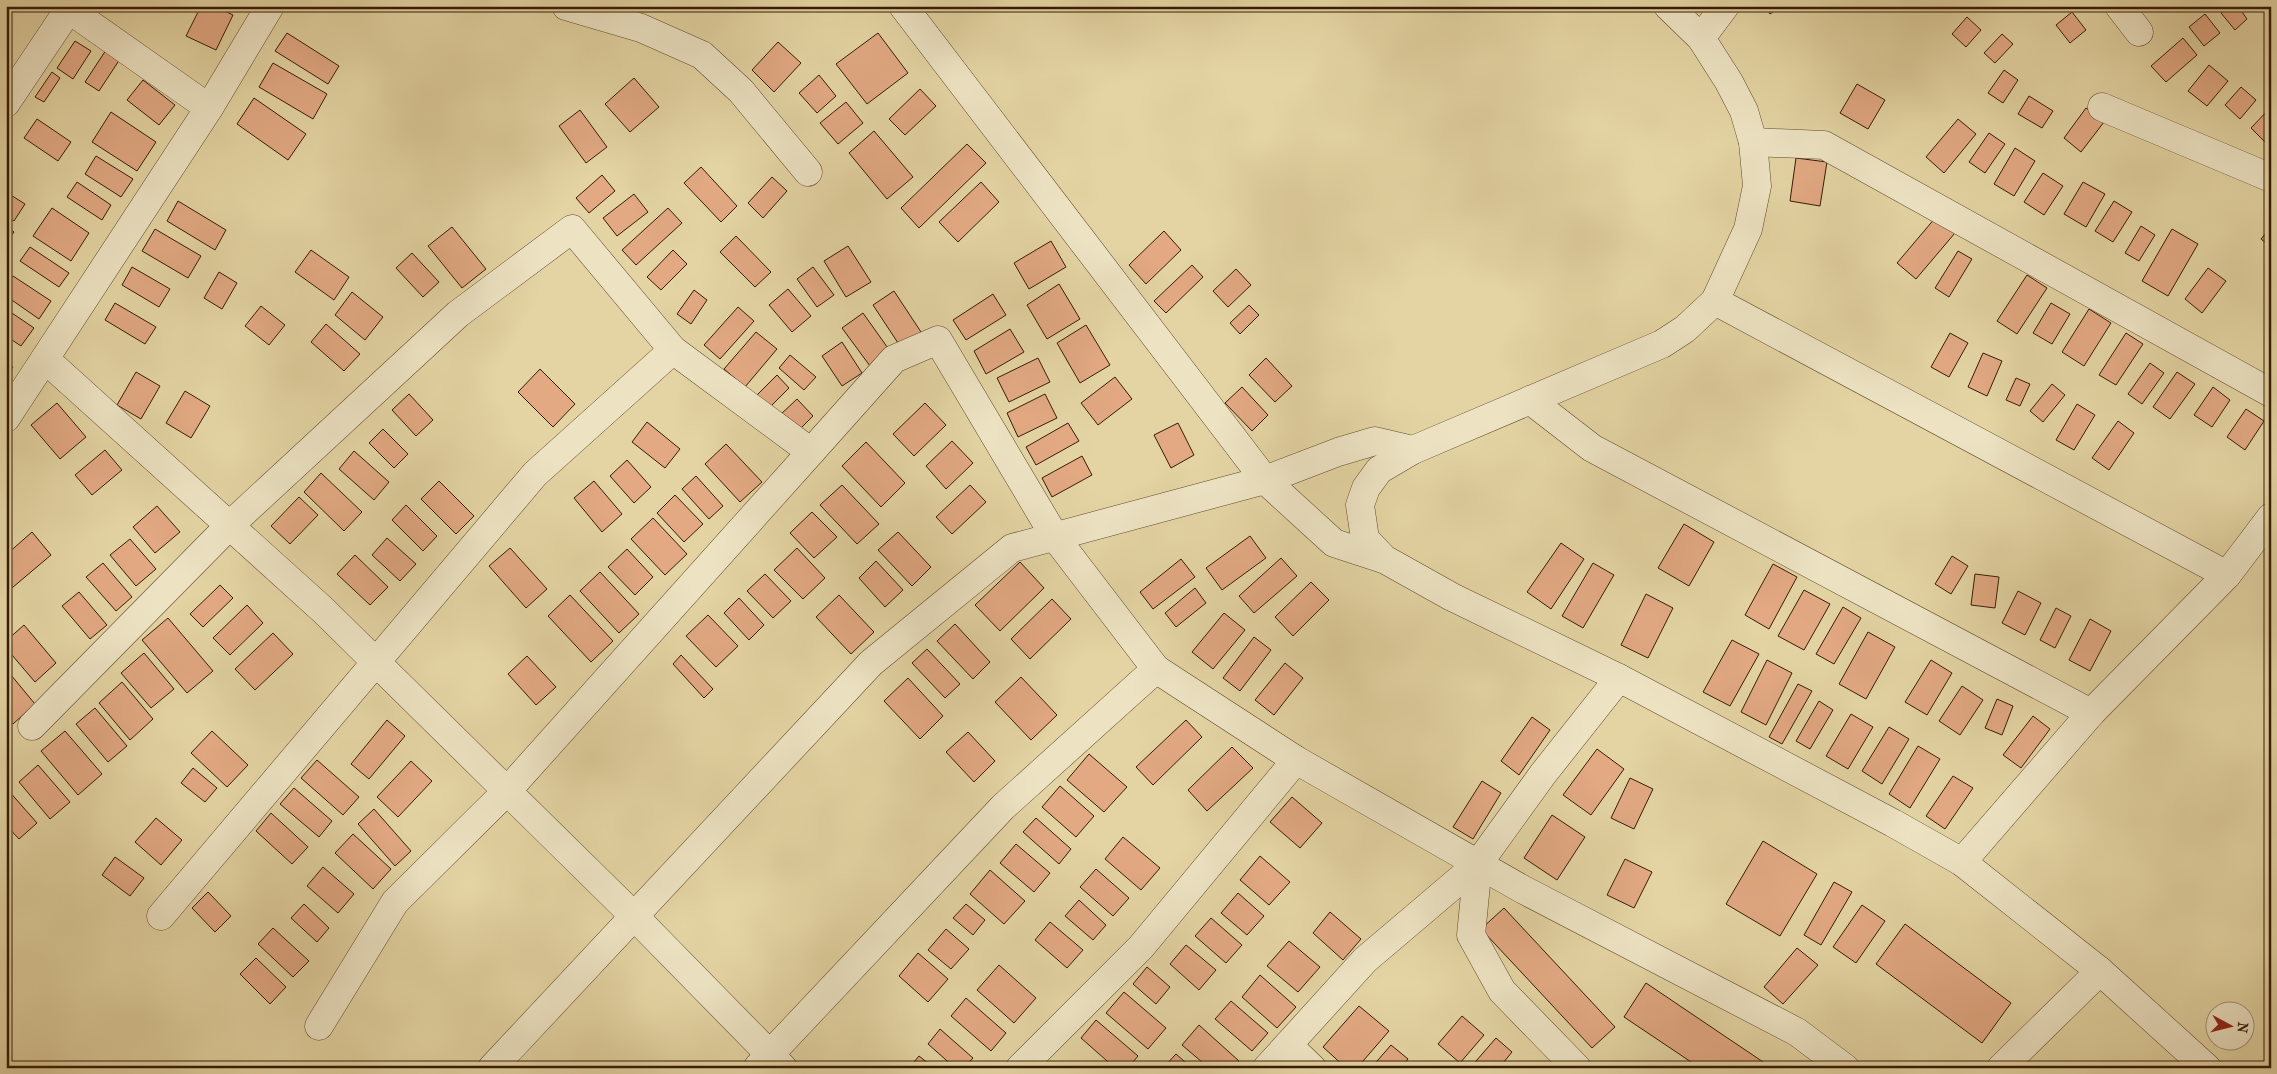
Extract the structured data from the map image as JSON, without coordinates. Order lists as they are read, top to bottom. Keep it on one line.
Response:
{"north":"right"}
